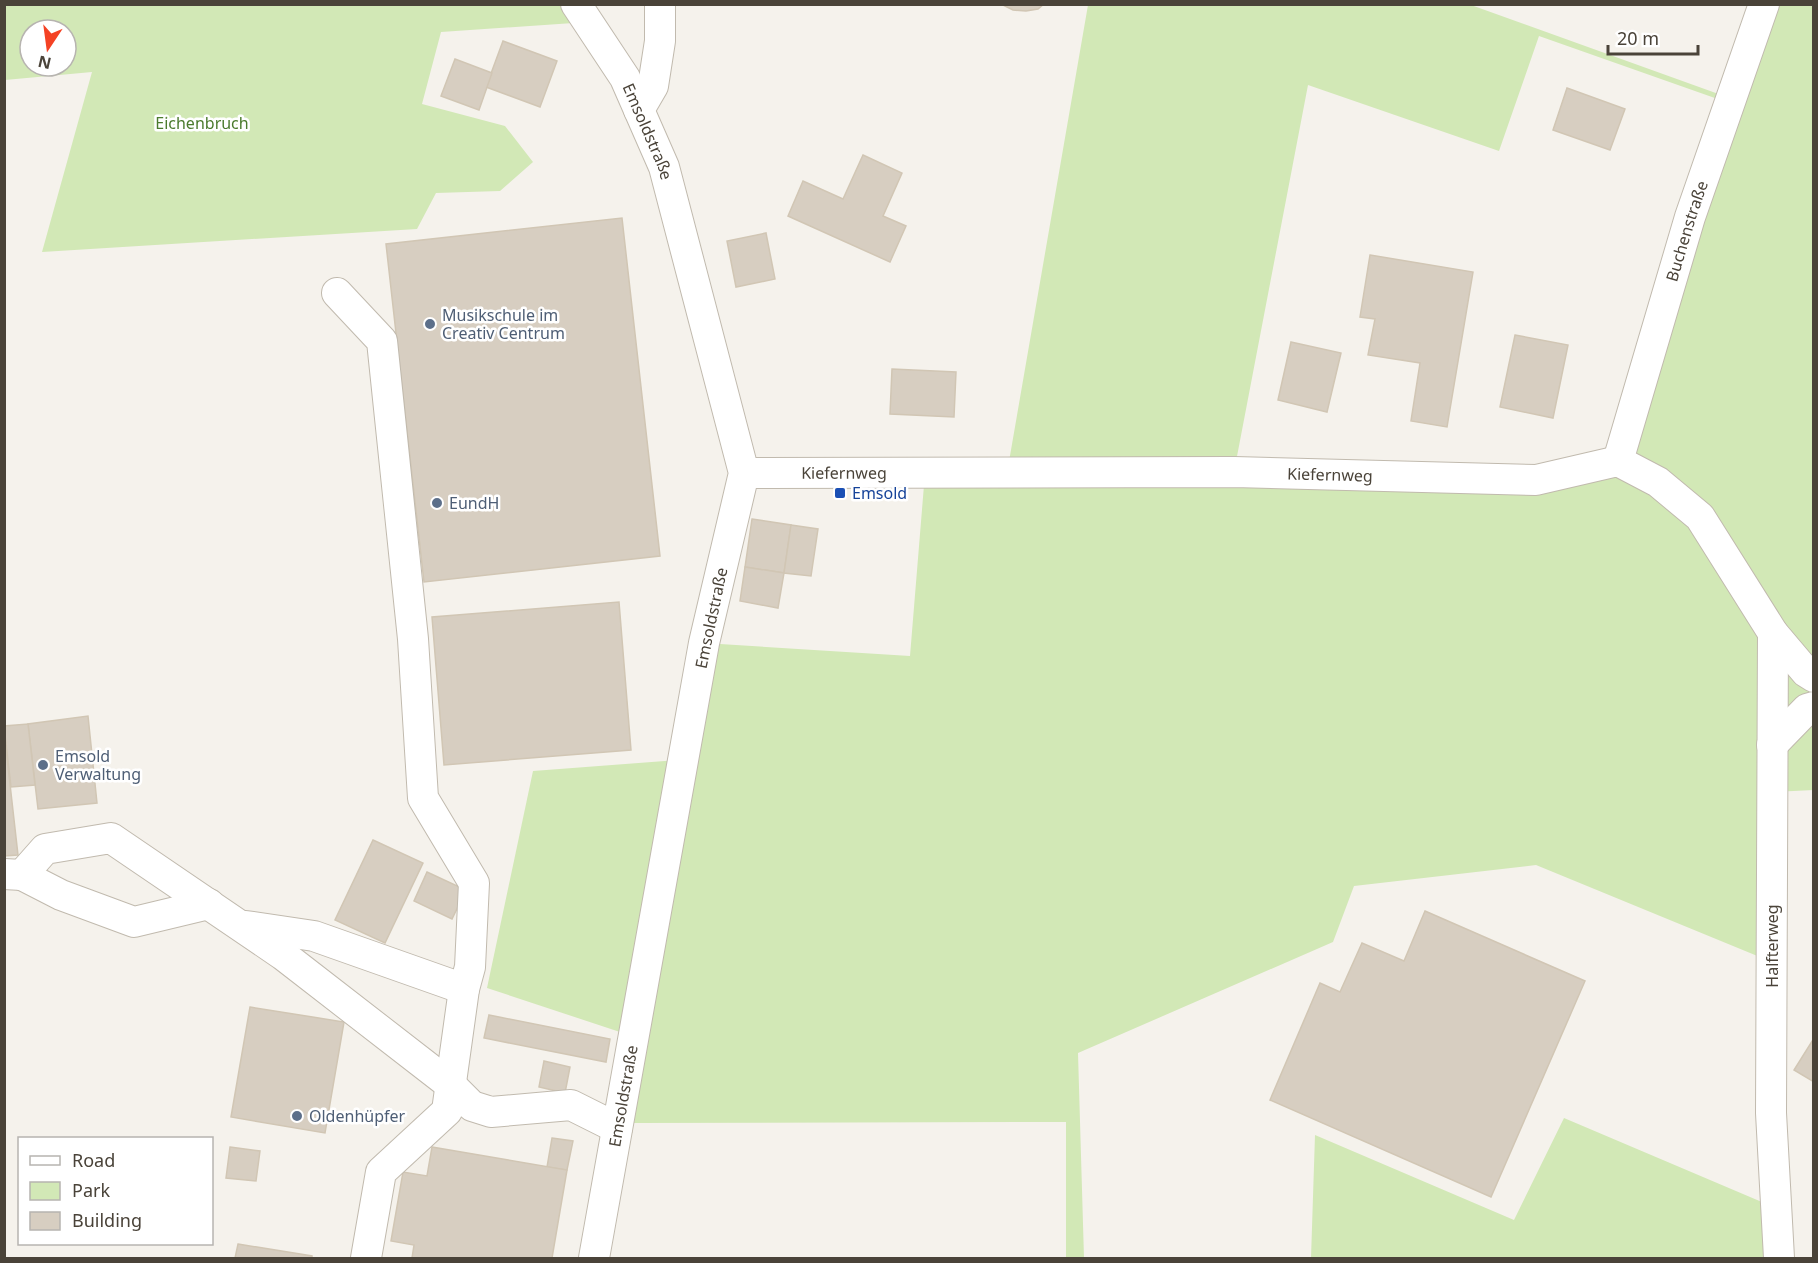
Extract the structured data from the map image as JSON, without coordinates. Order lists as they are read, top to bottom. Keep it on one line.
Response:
{"streets":{"street":["Emsoldstraße","Buchenstraße","Kiefernweg","Halfterweg"]},"crossings":[["Emsoldstraße","Kiefernweg"],["Buchenstraße","Kiefernweg"]],"parks":["Eichenbruch"],"places":{"other":["Musikschule im Creativ Centrum","EundH","Emsold Verwaltung","Oldenhüpfer"],"transit":["Emsold"]},"legend":["Road","Park","Building"],"scale_bar":"20 m","north":"bottom"}
